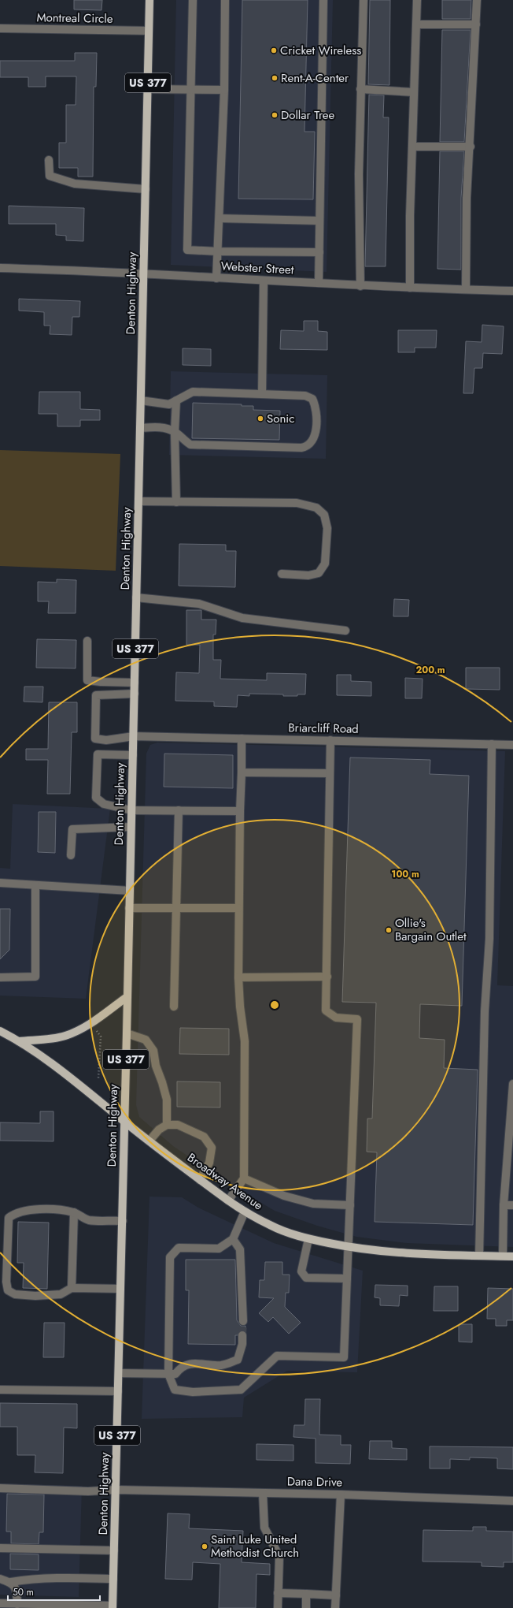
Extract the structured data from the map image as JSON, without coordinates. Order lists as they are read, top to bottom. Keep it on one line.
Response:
{"streets":{"main road":["US 377","Denton Highway","Broadway Avenue"],"street":["Montreal Circle","Webster Street","Briarcliff Road","Dana Drive"]},"crossings":[["Montreal Circle","Denton Highway"],["Webster Street","Denton Highway"],["Denton Highway","Briarcliff Road"],["Denton Highway","Broadway Avenue"],["Denton Highway","Dana Drive"]],"places":["Cricket Wireless","Rent-A-Center","Dollar Tree","Sonic","Ollie's Bargain Outlet","Saint Luke United Methodist Church"],"scale_bar":"50 m","rings":["200 m","100 m"]}
